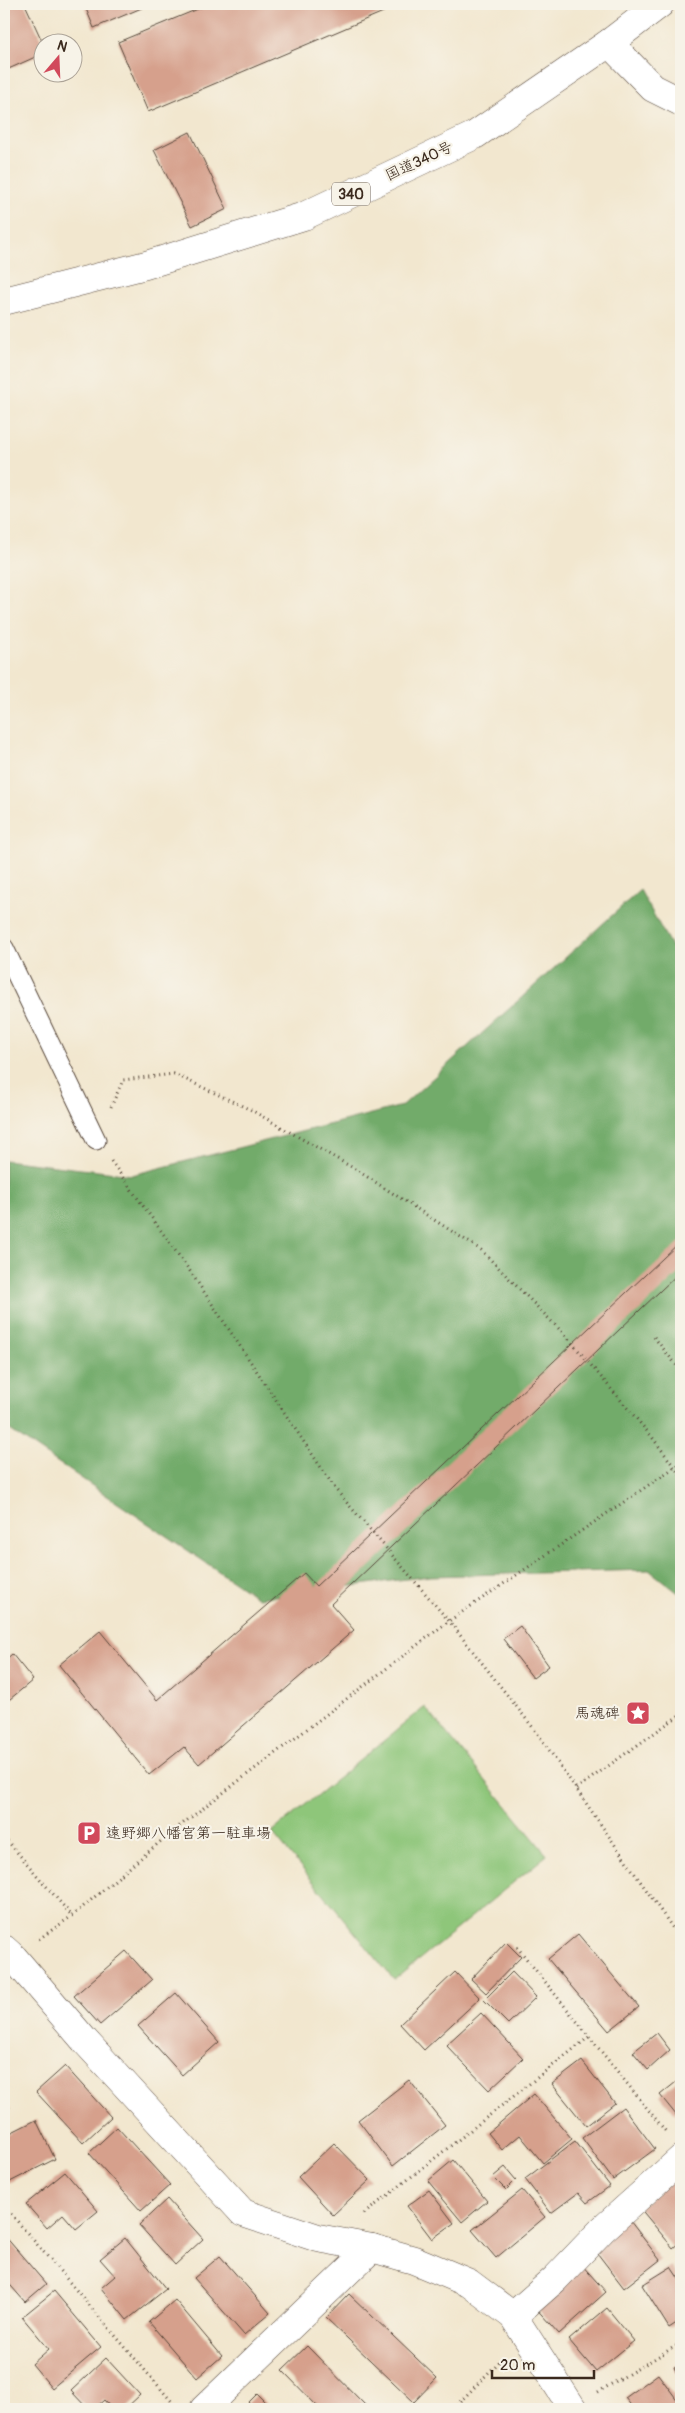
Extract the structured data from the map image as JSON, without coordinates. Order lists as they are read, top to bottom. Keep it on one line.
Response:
{"streets":{"main road":["国道340号","340"]},"places":{"place":["馬魂碑"],"parking":["遠野郷八幡宮第一駐車場"]},"scale_bar":"20 m","north":"top"}
